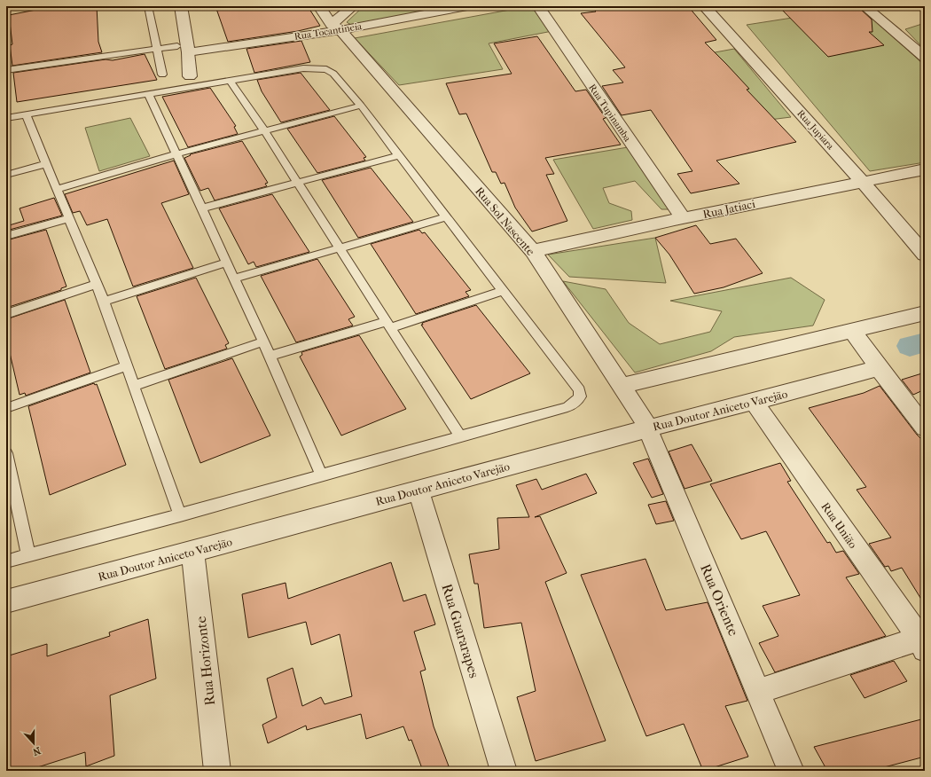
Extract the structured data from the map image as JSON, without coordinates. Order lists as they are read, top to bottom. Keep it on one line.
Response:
{"streets":{"street":["Rua Tocantineia","Rua Tupinamba","Rua Jupiara","Rua Jatiaci","Rua Sol Nascente","Rua Doutor Aniceto Varejão","Rua União","Rua Oriente","Rua Guararapes","Rua Horizonte"]},"crossings":[["Rua Tocantineia","Rua Sol Nascente"],["Rua Tupinamba","Rua Jatiaci"],["Rua Jupiara","Rua Jatiaci"],["Rua Jatiaci","Rua Sol Nascente"],["Rua Sol Nascente","Rua Doutor Aniceto Varejão"],["Rua Sol Nascente","Rua Oriente"],["Rua Doutor Aniceto Varejão","Rua União"],["Rua Doutor Aniceto Varejão","Rua Oriente"],["Rua Doutor Aniceto Varejão","Rua Guararapes"],["Rua Doutor Aniceto Varejão","Rua Horizonte"]],"north":"bottom"}
